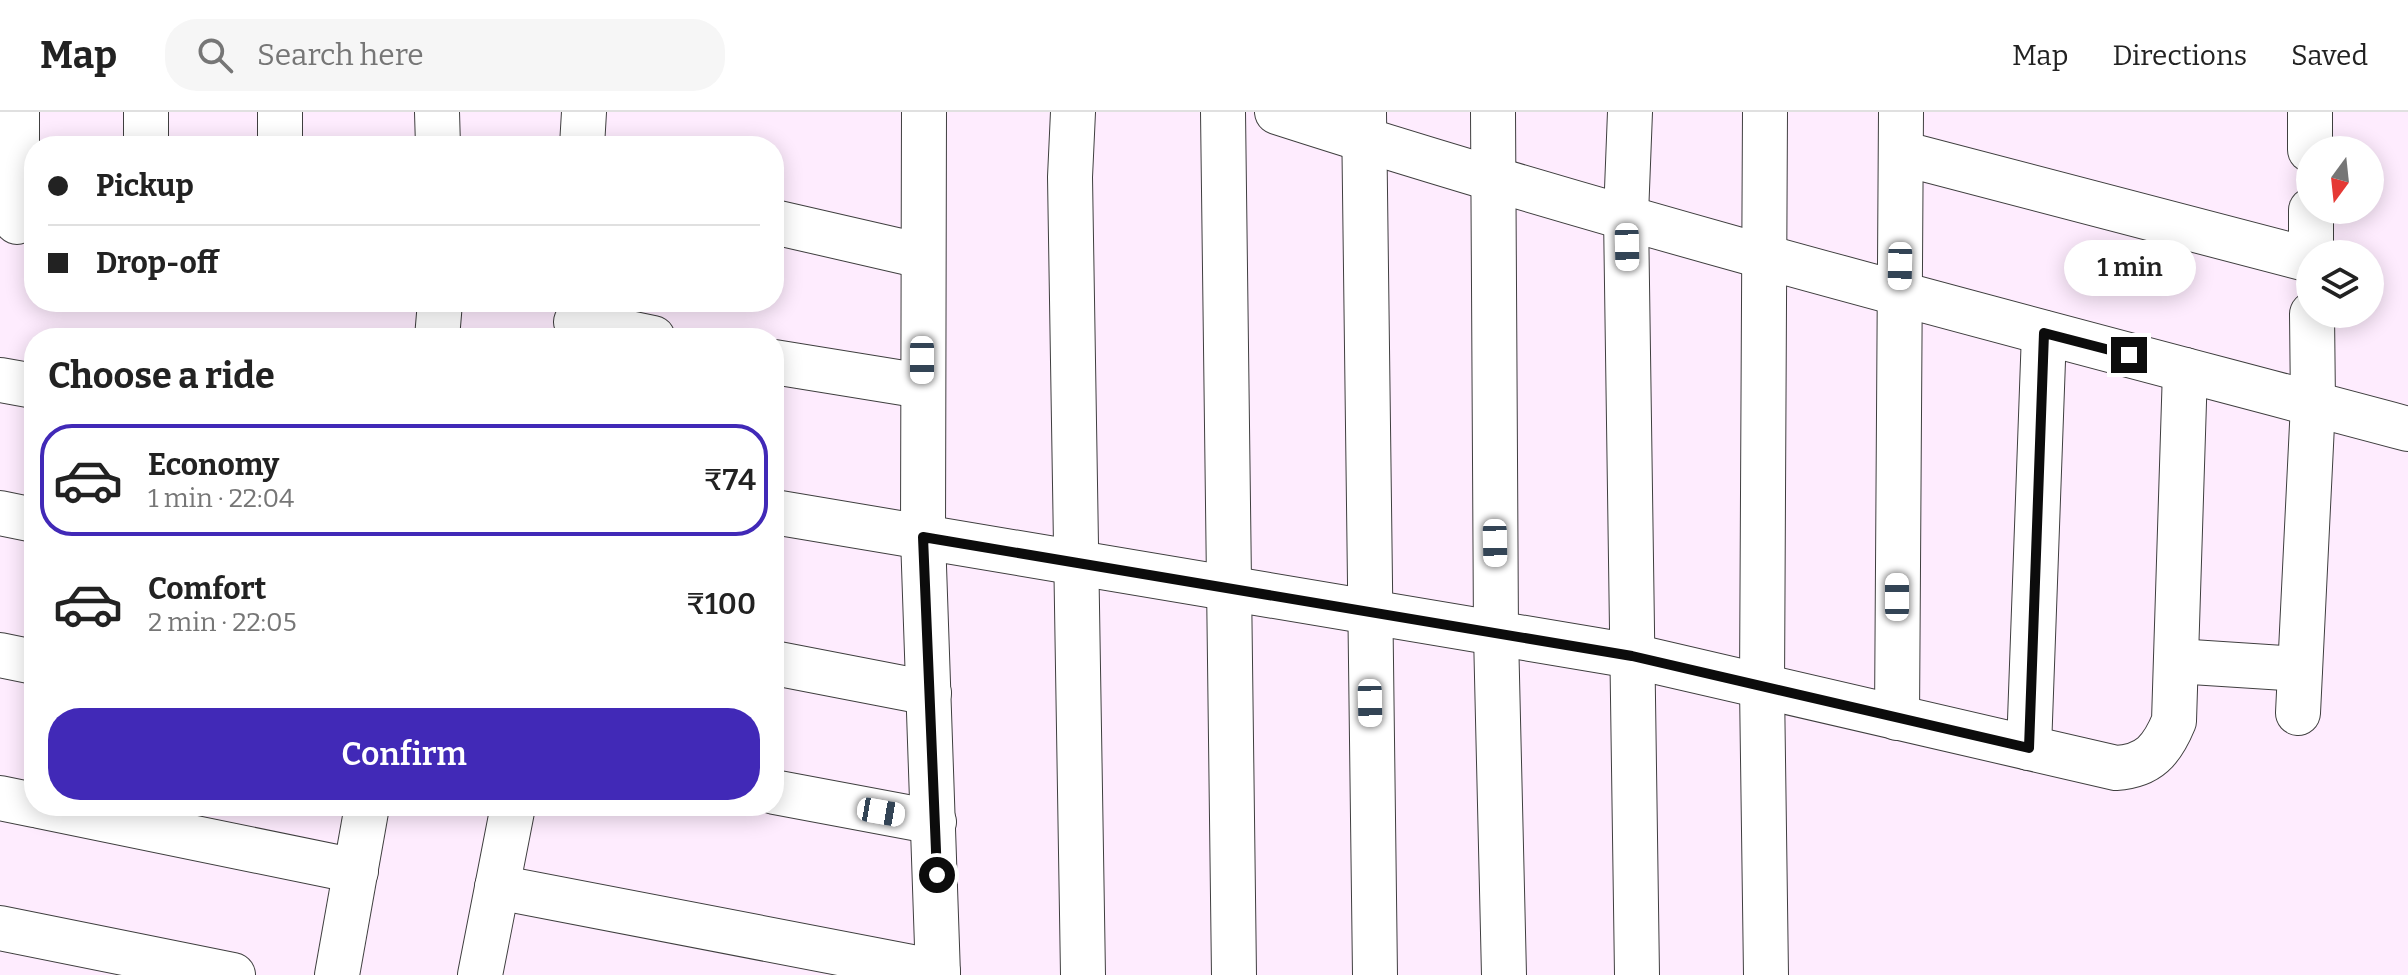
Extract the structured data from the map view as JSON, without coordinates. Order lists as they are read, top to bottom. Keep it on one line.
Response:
{"north":"bottom","page":{"header":"Map","search":"Search here","nav":["Map","Directions","Saved"],"banner":["Pickup","Drop-off"],"bubble":"1 min","heading":"Choose a ride","list":[{"name":"Economy","note":"1 min · 22:04","value":"₹74"},{"name":"Comfort","note":"2 min · 22:05","value":"₹100"}],"buttons":"Confirm"}}
